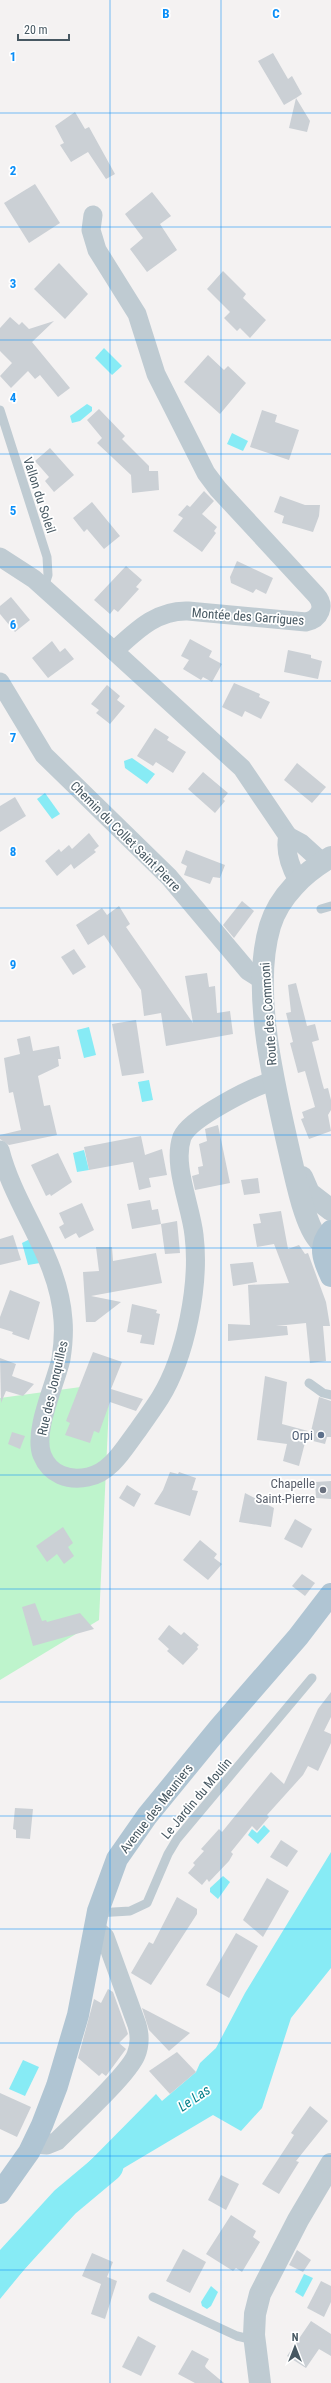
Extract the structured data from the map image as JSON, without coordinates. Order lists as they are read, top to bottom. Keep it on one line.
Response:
{"streets":{"main road":["Avenue des Meuniers"],"street":["Montée des Garrigues","Chemin du Collet Saint Pierre","Route des Commoni","Rue des Jonquilles"],"lane":["Vallon du Soleil","Le Jardin du Moulin"]},"crossings":[["Chemin du Collet Saint Pierre","Route des Commoni"],["Route des Commoni","Rue des Jonquilles"],["Le Jardin du Moulin","Avenue des Meuniers"]],"water":["Le Las"],"places":["Orpi","Chapelle Saint-Pierre"],"scale_bar":"20 m","north":"top","grid":{"columns":["B","C"],"rows":["1","2","3","4","5","6","7","8","9"]}}
